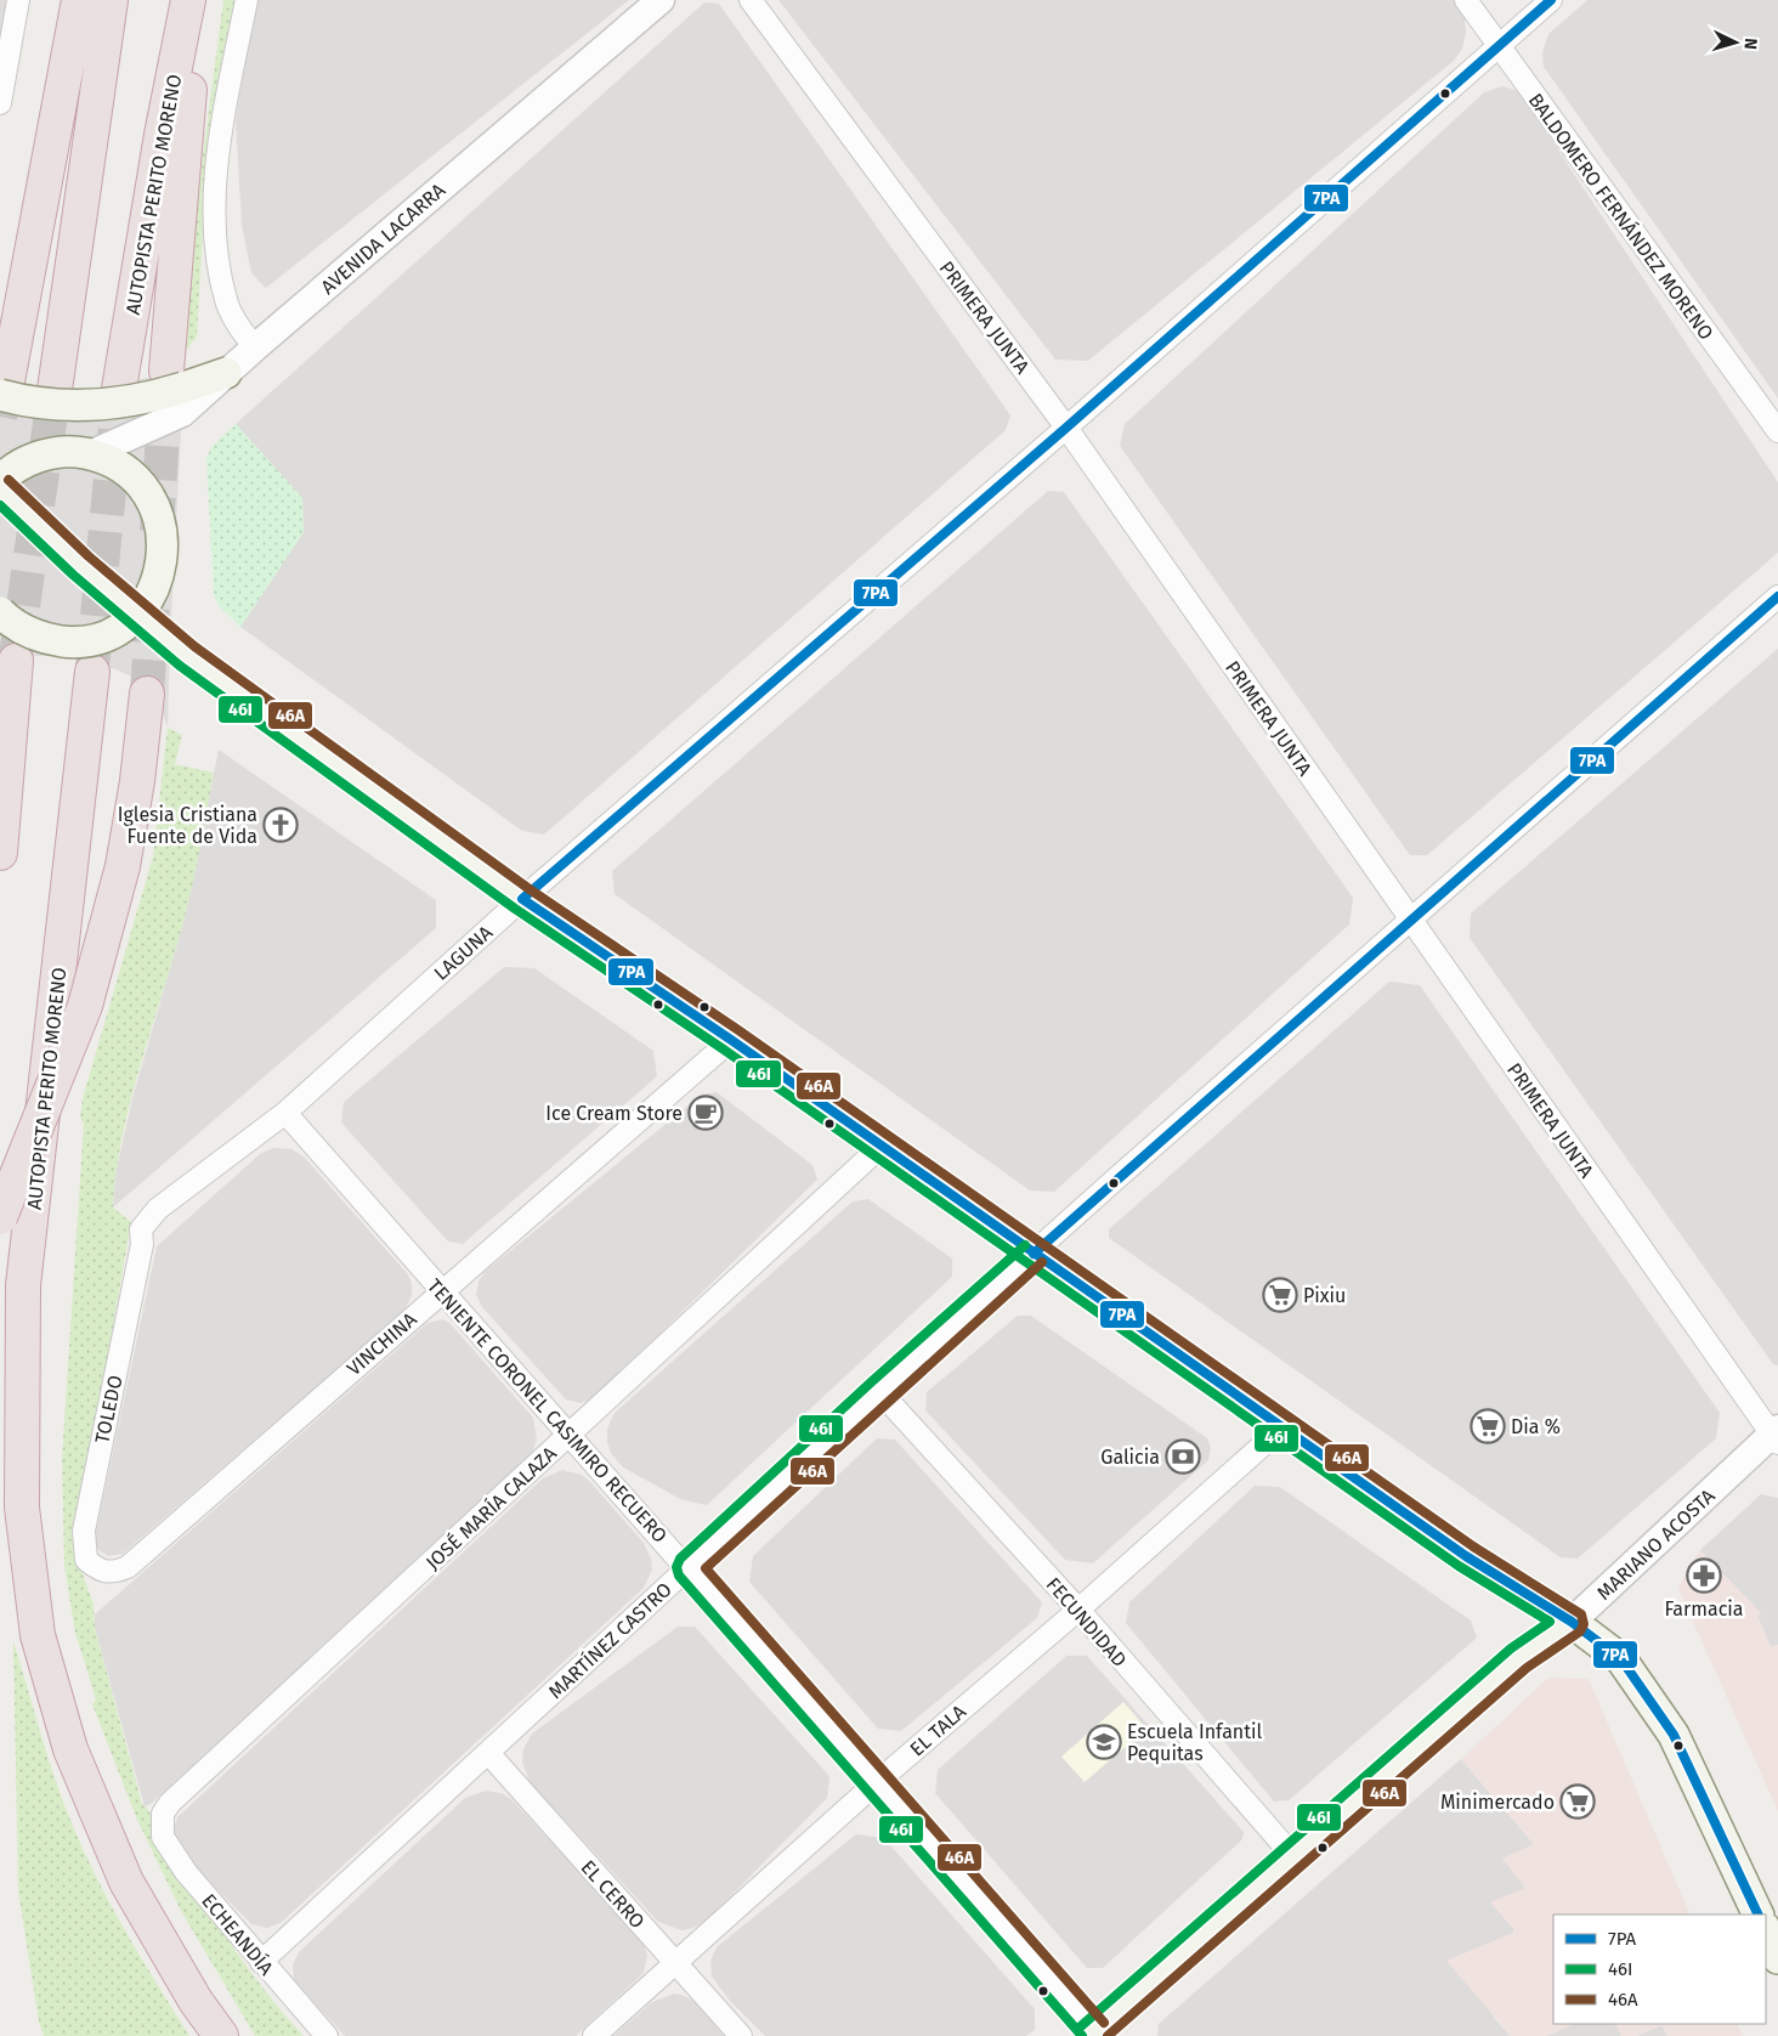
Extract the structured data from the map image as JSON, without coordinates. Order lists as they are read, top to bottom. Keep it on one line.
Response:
{"streets":{"highway":["AUTOPISTA PERITO MORENO"],"main road":["MARIANO ACOSTA"],"street":["BALDOMERO FERNÁNDEZ MORENO","AVENIDA LACARRA","PRIMERA JUNTA","LAGUNA","VINCHINA","TOLEDO","TENIENTE CORONEL CASIMIRO RECUERO","JOSÉ MARÍA CALAZA","FECUNDIDAD","MARTÍNEZ CASTRO","EL TALA","EL CERRO","ECHEANDÍA"]},"crossings":[["BALDOMERO FERNÁNDEZ MORENO","LAGUNA"],["PRIMERA JUNTA","LAGUNA"],["PRIMERA JUNTA","MARIANO ACOSTA"],["PRIMERA JUNTA","MARTÍNEZ CASTRO"],["LAGUNA","TOLEDO"],["LAGUNA","TENIENTE CORONEL CASIMIRO RECUERO"],["VINCHINA","TOLEDO"],["VINCHINA","TENIENTE CORONEL CASIMIRO RECUERO"],["TENIENTE CORONEL CASIMIRO RECUERO","JOSÉ MARÍA CALAZA"],["TENIENTE CORONEL CASIMIRO RECUERO","MARIANO ACOSTA"],["TENIENTE CORONEL CASIMIRO RECUERO","MARTÍNEZ CASTRO"],["TENIENTE CORONEL CASIMIRO RECUERO","EL TALA"],["JOSÉ MARÍA CALAZA","ECHEANDÍA"],["MARIANO ACOSTA","FECUNDIDAD"],["FECUNDIDAD","MARTÍNEZ CASTRO"],["FECUNDIDAD","EL TALA"],["MARTÍNEZ CASTRO","EL CERRO"],["MARTÍNEZ CASTRO","ECHEANDÍA"],["EL TALA","EL CERRO"]],"places":{"church":["Iglesia Cristiana Fuente de Vida"],"cafe":["Ice Cream Store"],"supermarket":["Pixiu","Dia %","Minimercado"],"bank":["Galicia"],"pharmacy":["Farmacia"],"school or university":["Escuela Infantil Pequitas"]},"lines":["transit line 7PA","transit line 46A","transit line 46I"],"legend":["7PA","46I","46A"],"north":"right"}
